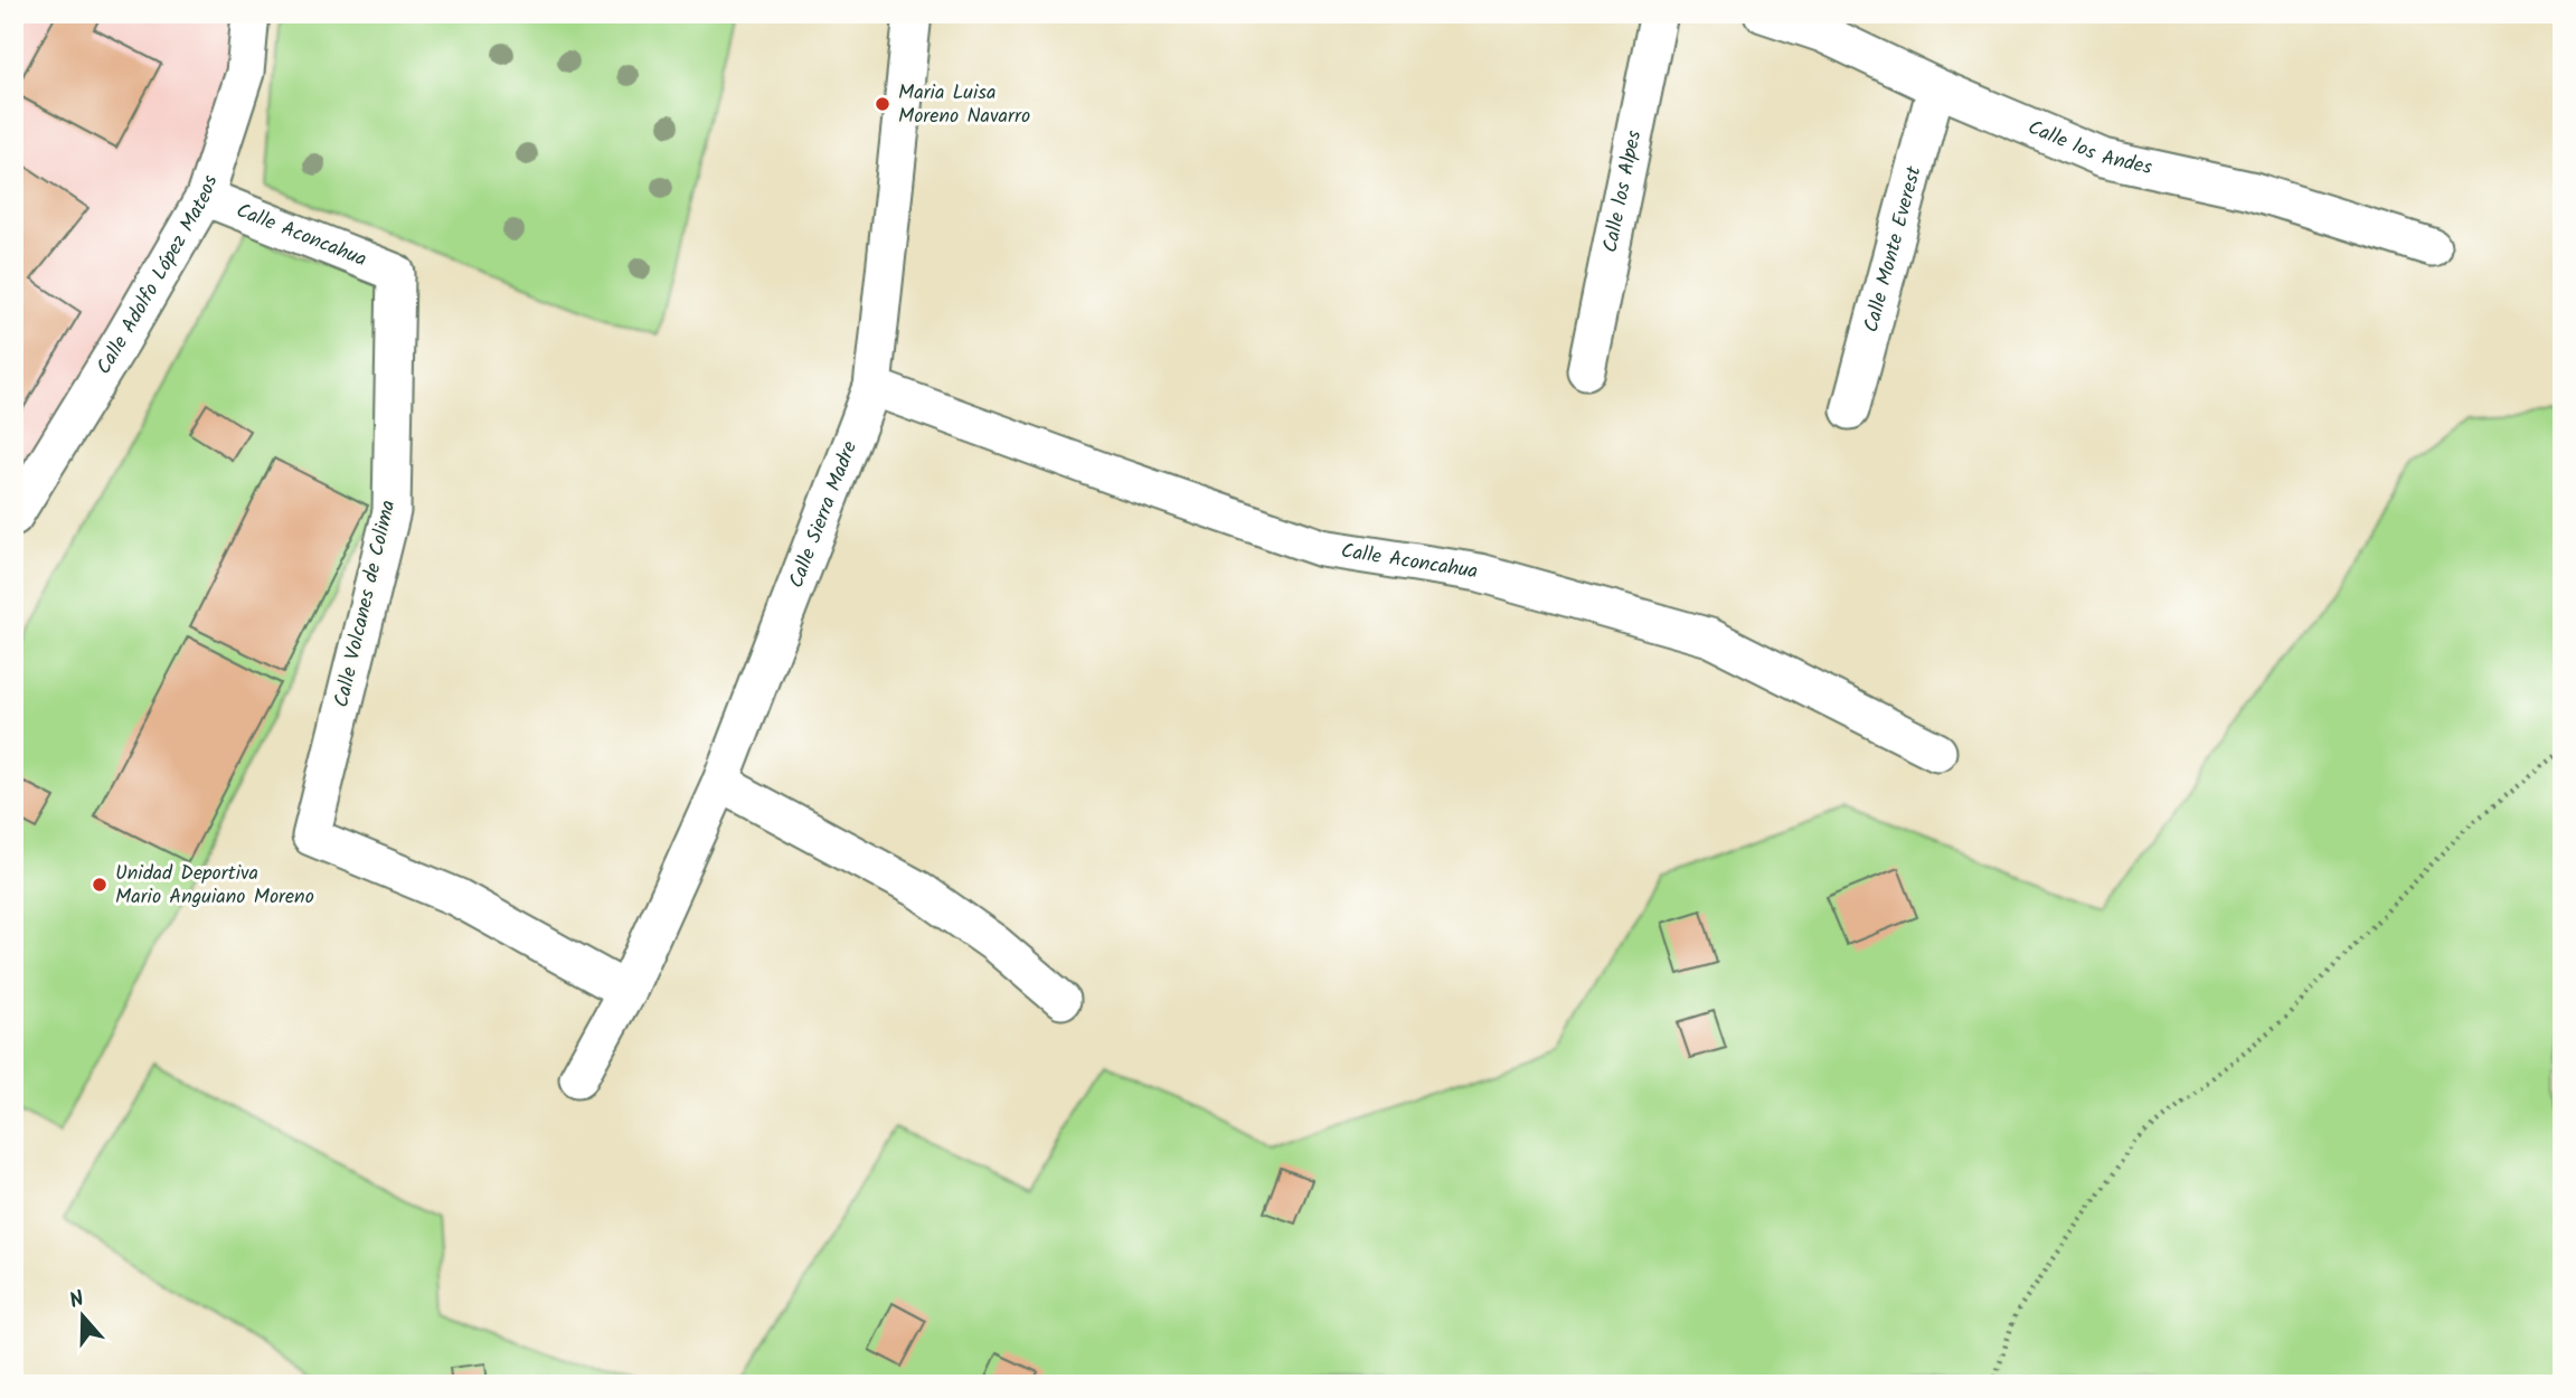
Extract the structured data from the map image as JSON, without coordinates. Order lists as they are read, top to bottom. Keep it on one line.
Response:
{"streets":{"street":["Calle los Andes","Calle los Alpes","Calle Aconcahua","Calle Monte Everest","Calle Adolfo López Mateos","Calle Sierra Madre","Calle Volcanes de Colima"]},"crossings":[["Calle los Andes","Calle Monte Everest"],["Calle Aconcahua","Calle Adolfo López Mateos"],["Calle Aconcahua","Calle Sierra Madre"],["Calle Aconcahua","Calle Volcanes de Colima"],["Calle Sierra Madre","Calle Volcanes de Colima"]],"places":["Maria Luisa Moreno Navarro","Unidad Deportiva Mario Anguiano Moreno"],"north":"top"}
